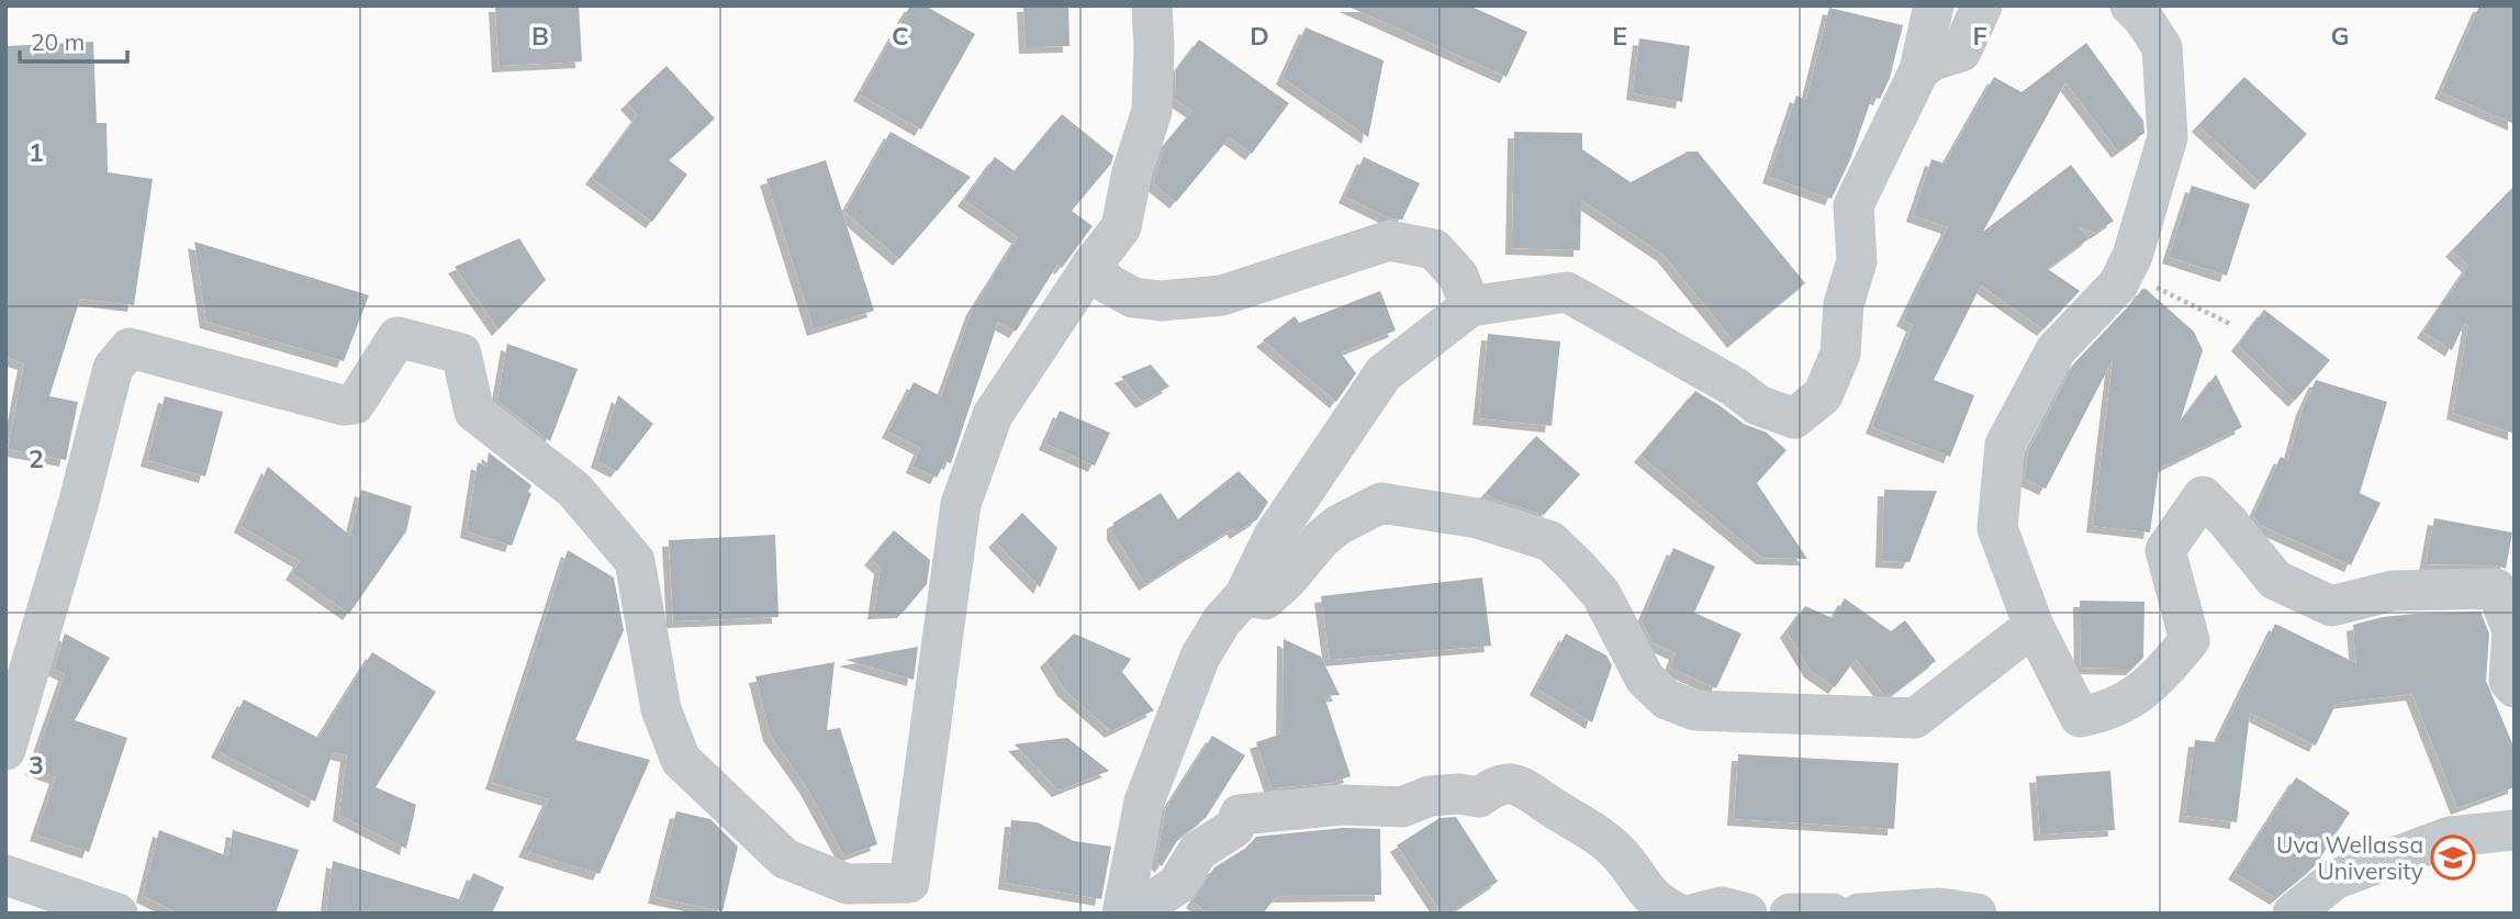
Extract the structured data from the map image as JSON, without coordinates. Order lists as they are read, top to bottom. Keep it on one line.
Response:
{"places":{"school or university":["Uva Wellassa University"]},"scale_bar":"20 m","grid":{"columns":["B","C","D","E","F","G"],"rows":["1","2","3"]}}
